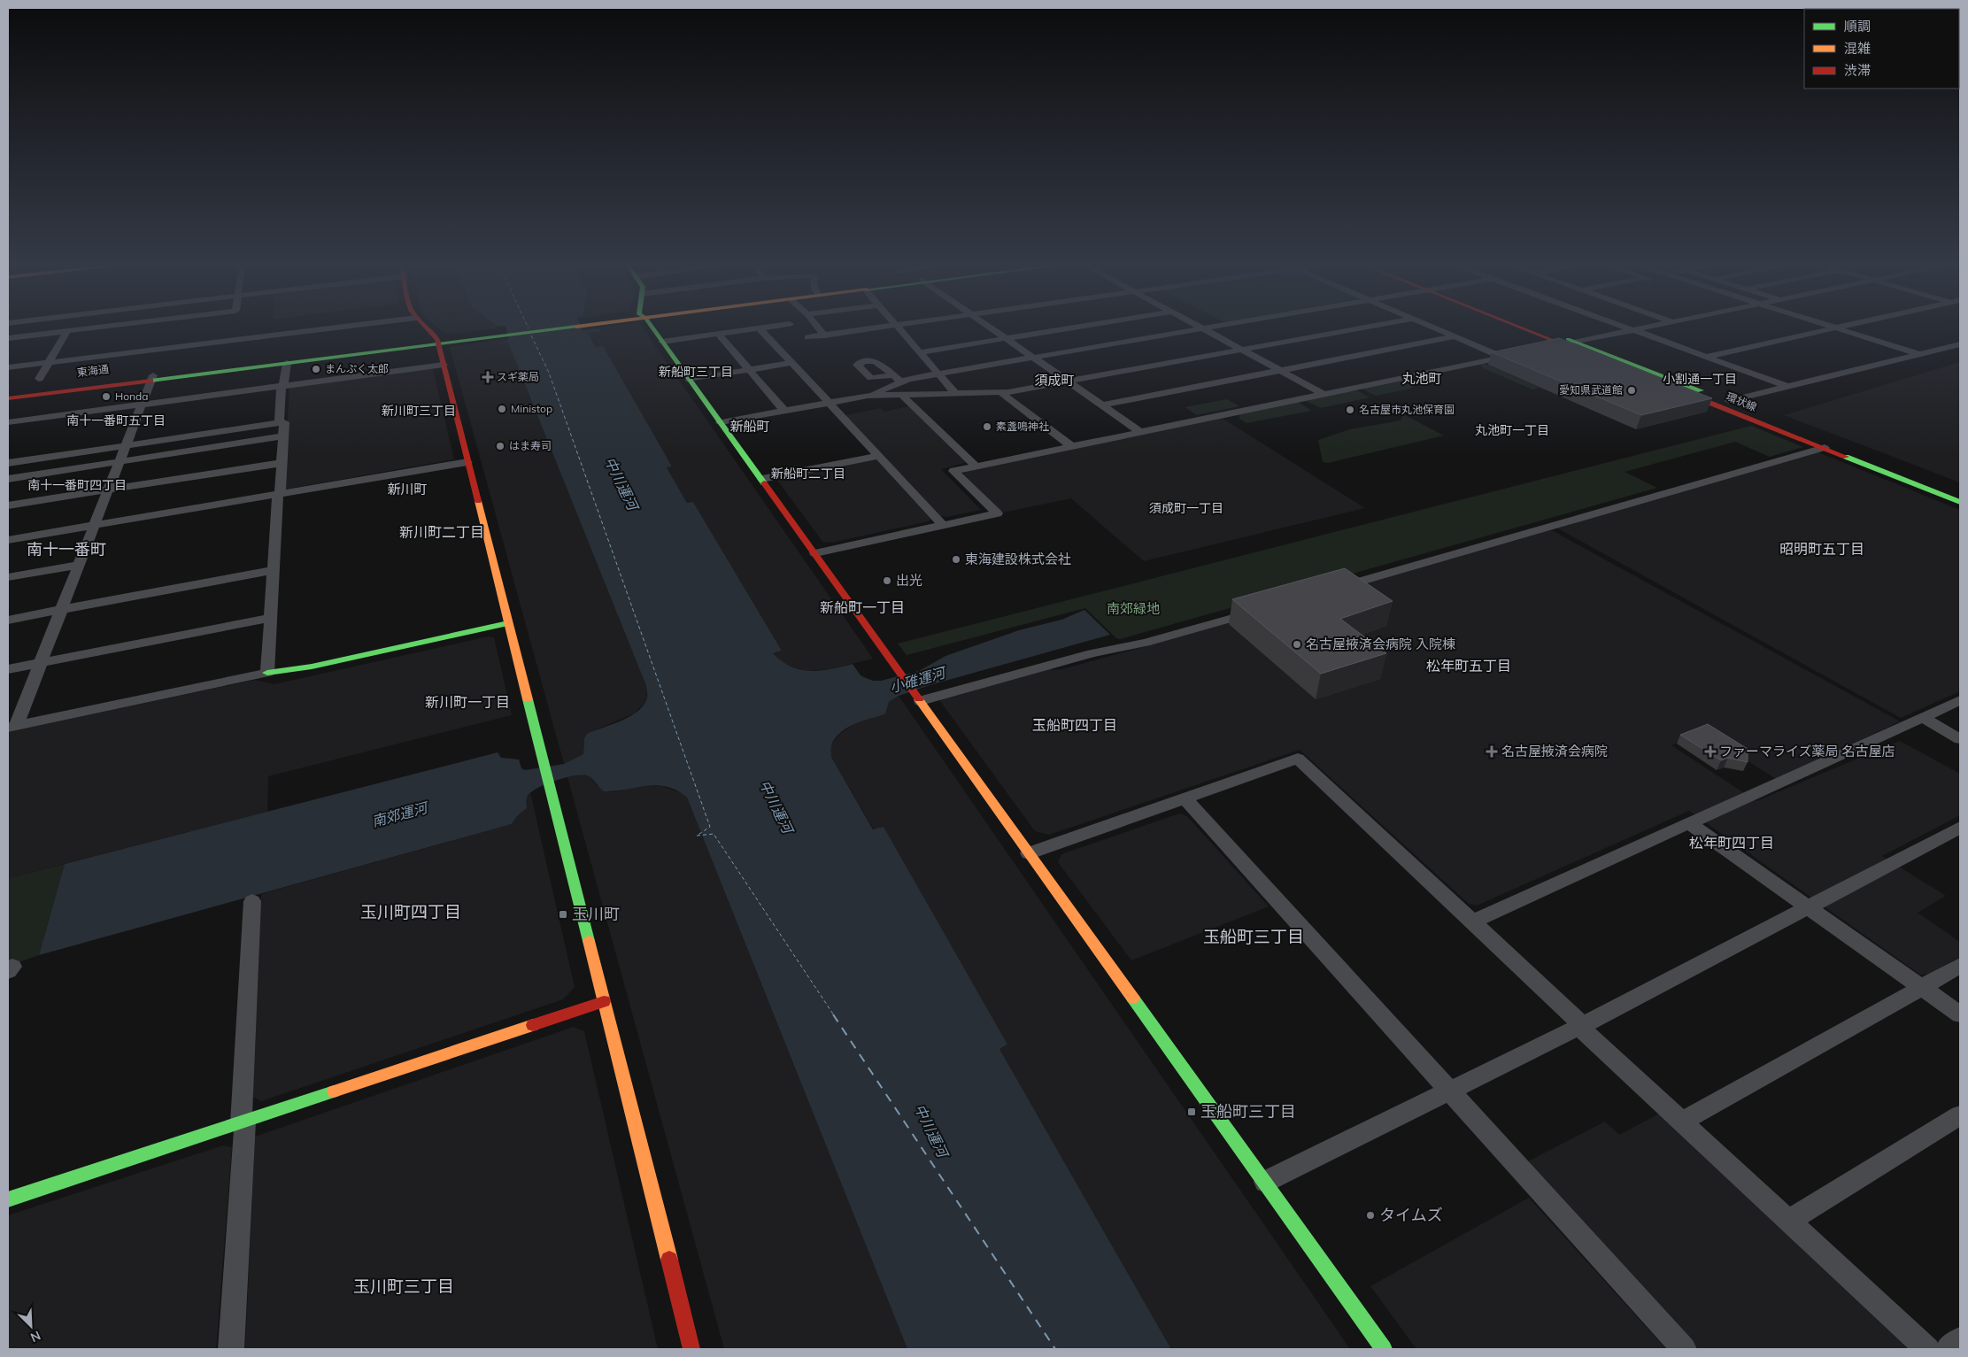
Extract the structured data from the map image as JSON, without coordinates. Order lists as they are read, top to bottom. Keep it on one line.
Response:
{"streets":{"main road":["東海通","環状線"]},"districts":["新船町三丁目","丸池町","小割通一丁目","須成町","新川町三丁目","南十一番町五丁目","新船町","丸池町一丁目","新船町二丁目","南十一番町四丁目","新川町","須成町一丁目","新川町二丁目","昭明町五丁目","南十一番町","新船町一丁目","松年町五丁目","新川町一丁目","玉船町四丁目","松年町四丁目","玉川町四丁目","玉船町三丁目","玉川町三丁目"],"water":["中川運河","小碓運河","南郊運河"],"parks":["南郊緑地"],"places":{"other":["まんぷく太郎","愛知県武道館","Honda","Ministop","名古屋市丸池保育園","素盞鳴神社","はま寿司","東海建設株式会社","出光","名古屋掖済会病院 入院棟","タイムズ"],"health":["スギ薬局","名古屋掖済会病院","ファーマライズ薬局 名古屋店"],"transit":["玉川町","玉船町三丁目"]},"legend":["順調","混雑","渋滞"],"north":"bottom right"}
